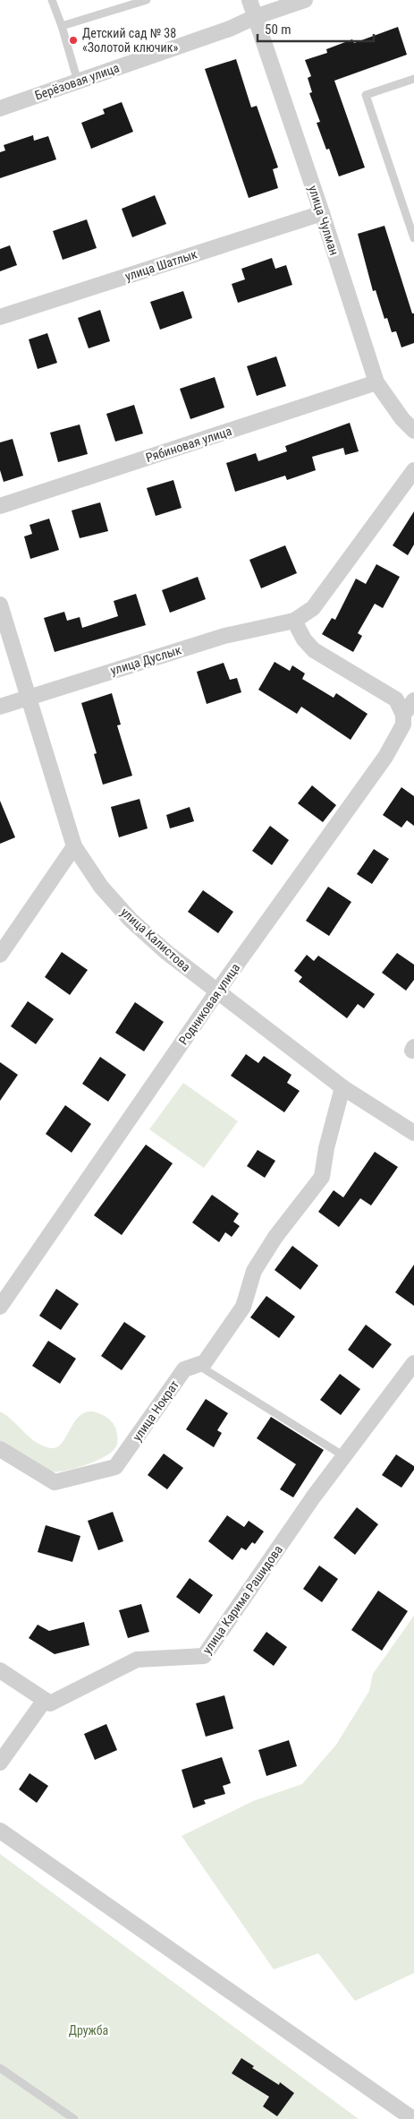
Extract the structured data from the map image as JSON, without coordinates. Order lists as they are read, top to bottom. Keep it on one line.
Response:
{"streets":{"street":["Берёзовая улица","улица Чулман","улица Шатлык","Рябиновая улица","улица Дуслык","улица Калистова","Родниковая улица","улица Нократ","улица Карима Рашидова"]},"crossings":[["Берёзовая улица","улица Чулман"],["улица Чулман","улица Шатлык"],["улица Чулман","Рябиновая улица"],["улица Дуслык","улица Калистова"],["улица Калистова","Родниковая улица"],["улица Калистова","улица Нократ"]],"parks":["Дружба"],"places":["Детский сад № 38 «Золотой ключик»"],"scale_bar":"50 m"}
